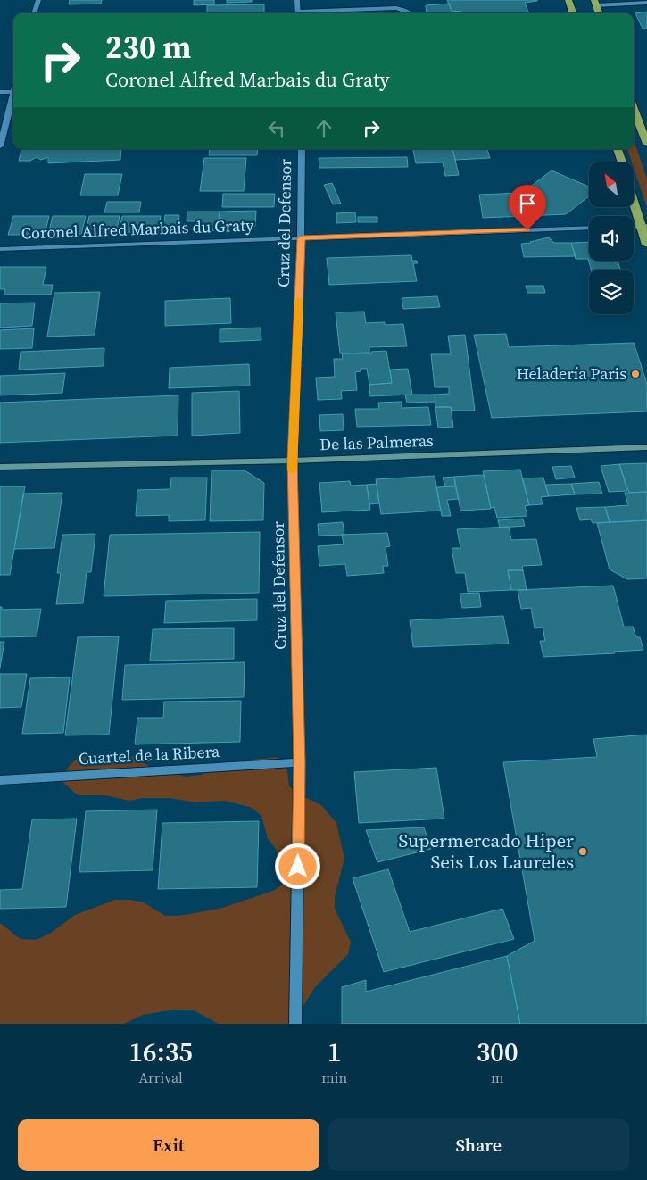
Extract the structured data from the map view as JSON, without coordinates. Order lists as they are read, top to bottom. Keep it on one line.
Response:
{"streets":{"main road":["De las Palmeras"],"street":["Cruz del Defensor","Coronel Alfred Marbais du Graty","Cuartel de la Ribera"]},"crossings":[["Cruz del Defensor","Coronel Alfred Marbais du Graty"],["Cruz del Defensor","De las Palmeras"],["Cruz del Defensor","Cuartel de la Ribera"]],"places":["Heladería Paris","Supermercado Hiper Seis Los Laureles"],"north":"top left","page":{"turn":["230 m","Coronel Alfred Marbais du Graty"],"eta":["16:35","Arrival","1","min","300","m"],"buttons":["Exit","Share"]}}
